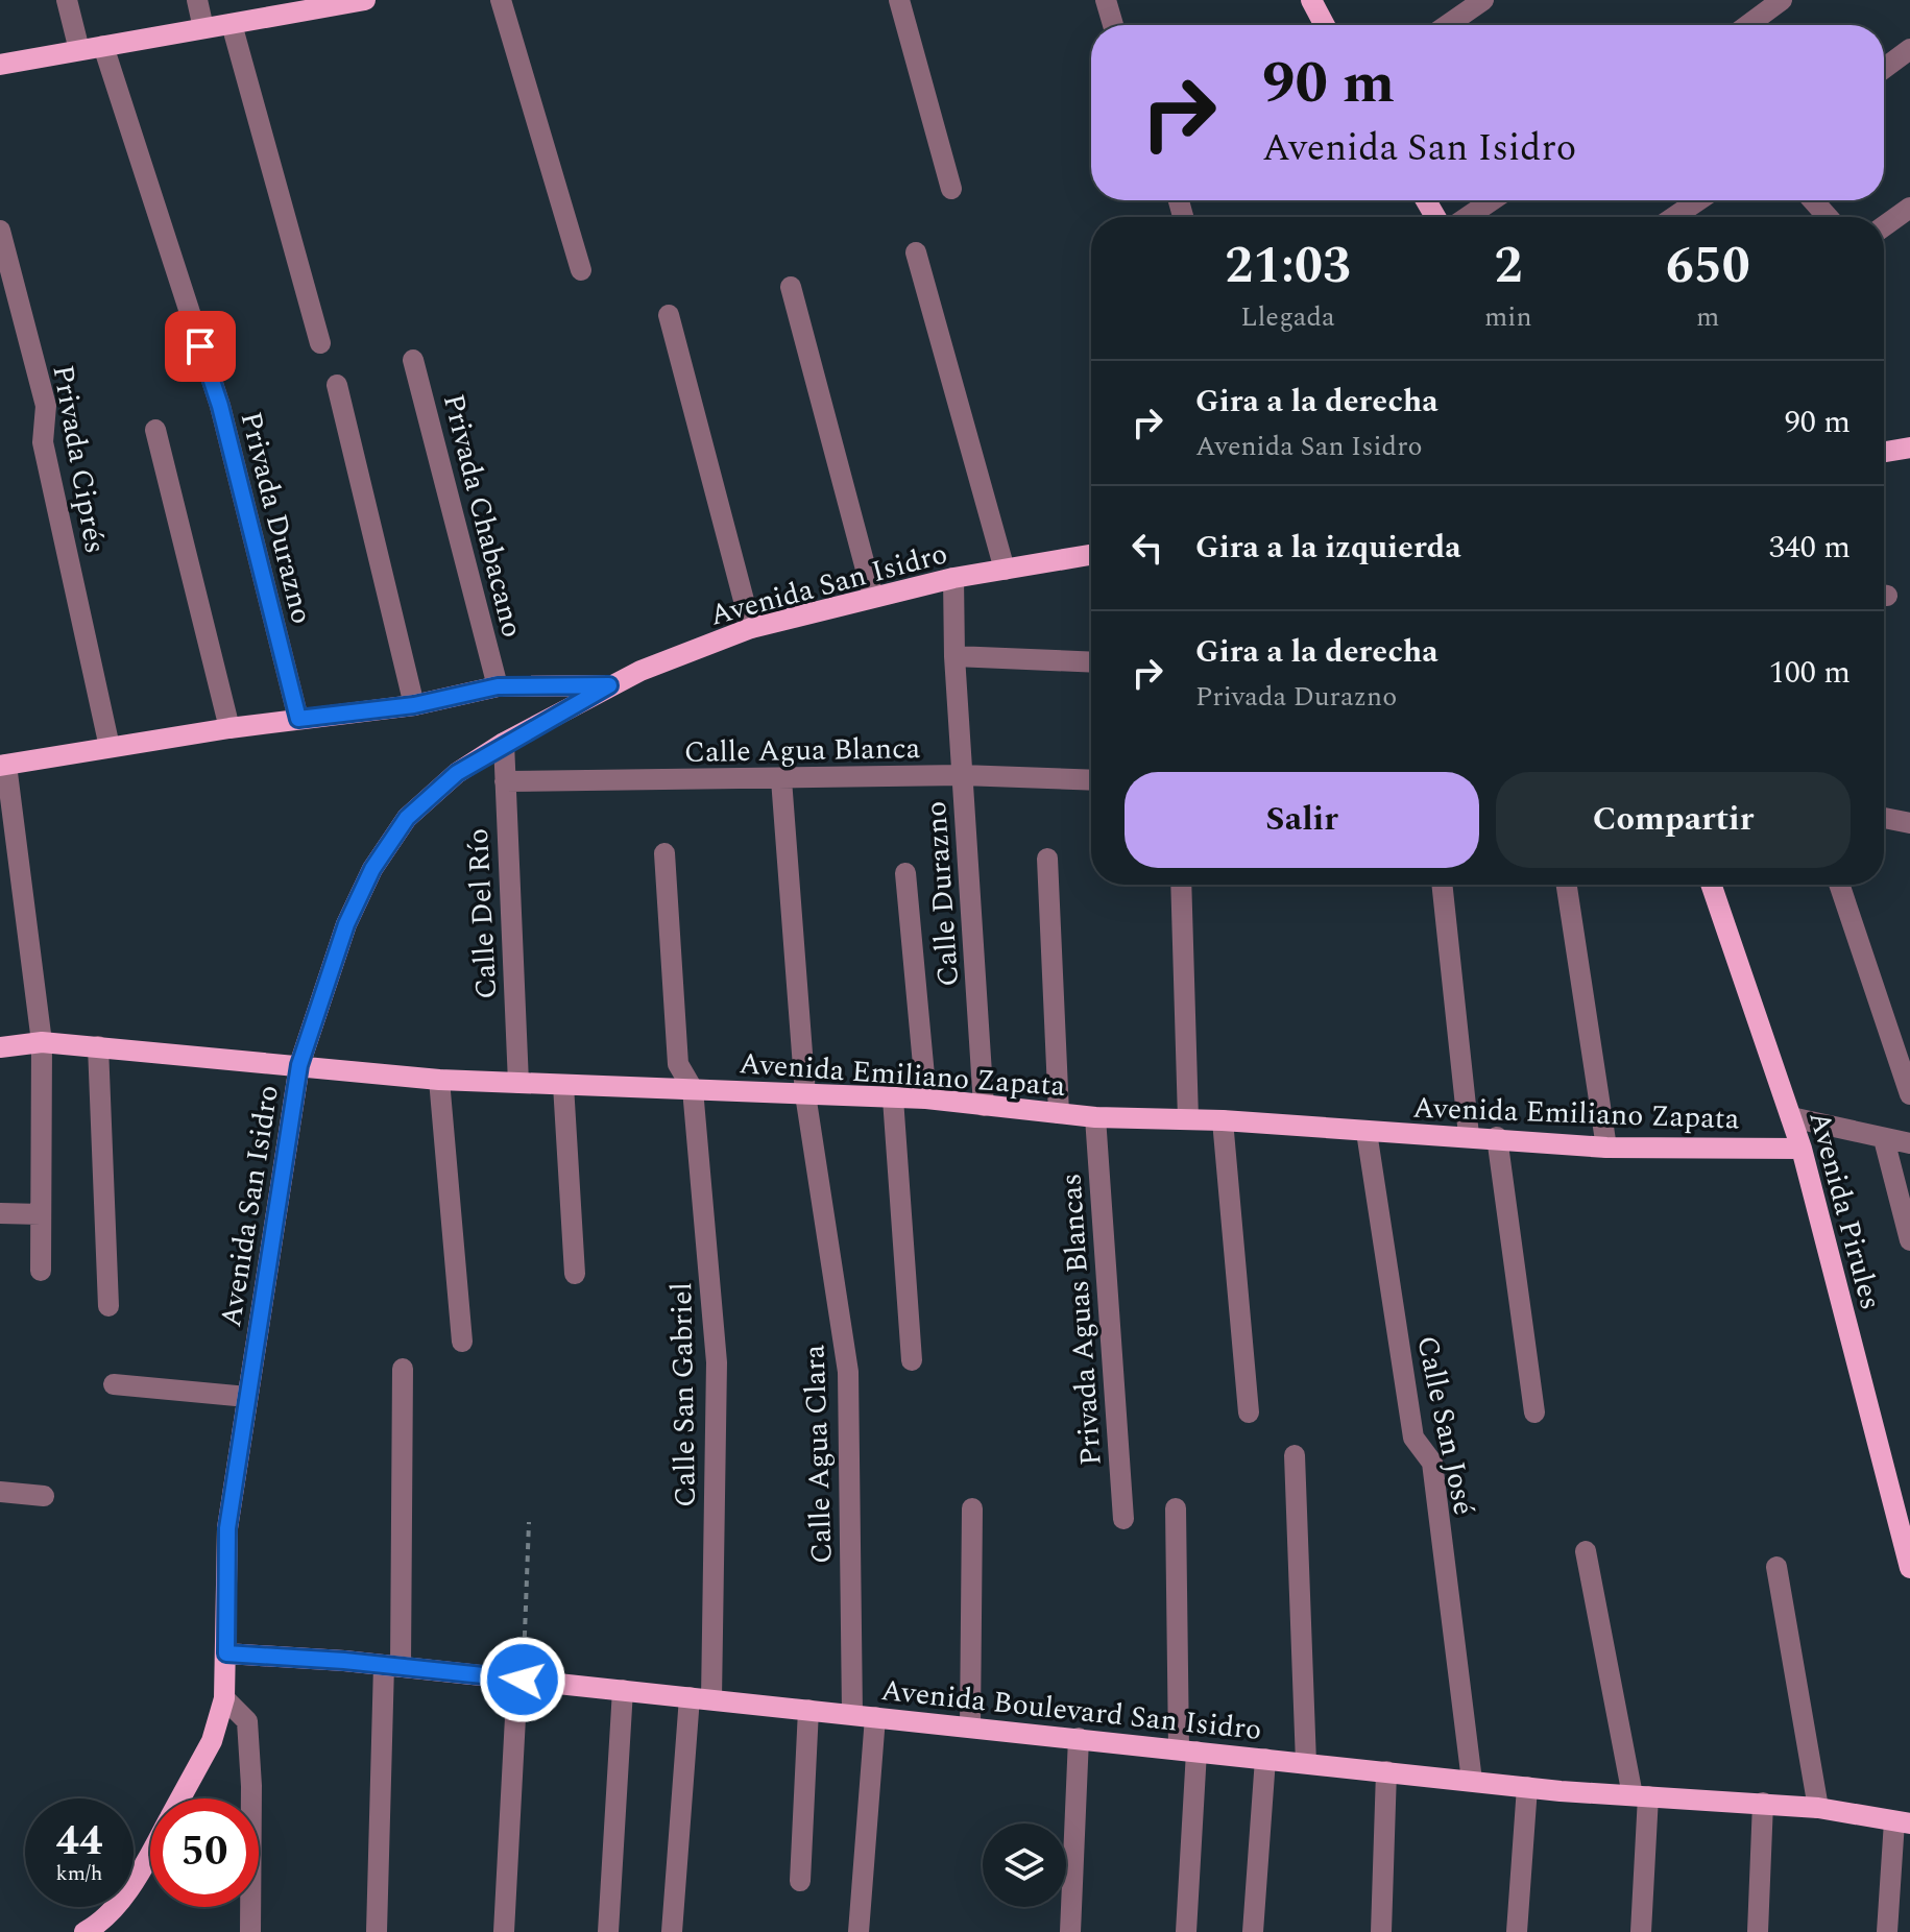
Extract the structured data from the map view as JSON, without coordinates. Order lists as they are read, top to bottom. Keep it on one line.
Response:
{"streets":{"main road":["Avenida San Isidro","Avenida Emiliano Zapata","Avenida Pirules","Avenida Boulevard San Isidro"],"street":["Privada Ciprés","Privada Chabacano","Privada Durazno","Calle Agua Blanca","Calle Durazno","Calle Del Río","Privada Aguas Blancas","Calle San Gabriel","Calle San José","Calle Agua Clara"]},"crossings":[["Avenida San Isidro","Calle Durazno"],["Avenida San Isidro","Calle Del Río"],["Avenida San Isidro","Avenida Emiliano Zapata"],["Avenida San Isidro","Avenida Boulevard San Isidro"],["Calle Agua Blanca","Calle Durazno"],["Calle Agua Blanca","Calle Del Río"],["Calle Agua Blanca","Calle Agua Clara"],["Calle Durazno","Avenida Emiliano Zapata"],["Calle Del Río","Avenida Emiliano Zapata"],["Avenida Emiliano Zapata","Avenida Pirules"],["Avenida Emiliano Zapata","Privada Aguas Blancas"],["Avenida Emiliano Zapata","Calle San Gabriel"],["Avenida Emiliano Zapata","Calle San José"],["Avenida Emiliano Zapata","Calle Agua Clara"],["Calle San Gabriel","Avenida Boulevard San Isidro"],["Calle San José","Avenida Boulevard San Isidro"],["Calle Agua Clara","Avenida Boulevard San Isidro"]],"page":{"turn":["90 m","Avenida San Isidro"],"eta":["21:03","Llegada","2","min","650","m"],"list":[{"name":"Gira a la derecha","note":"Avenida San Isidro","value":"90 m"},{"name":"Gira a la izquierda","value":"340 m"},{"name":"Gira a la derecha","note":"Privada Durazno","value":"100 m"}],"buttons":["Salir","Compartir"],"speed":"44 km/h","limit":"50"}}
